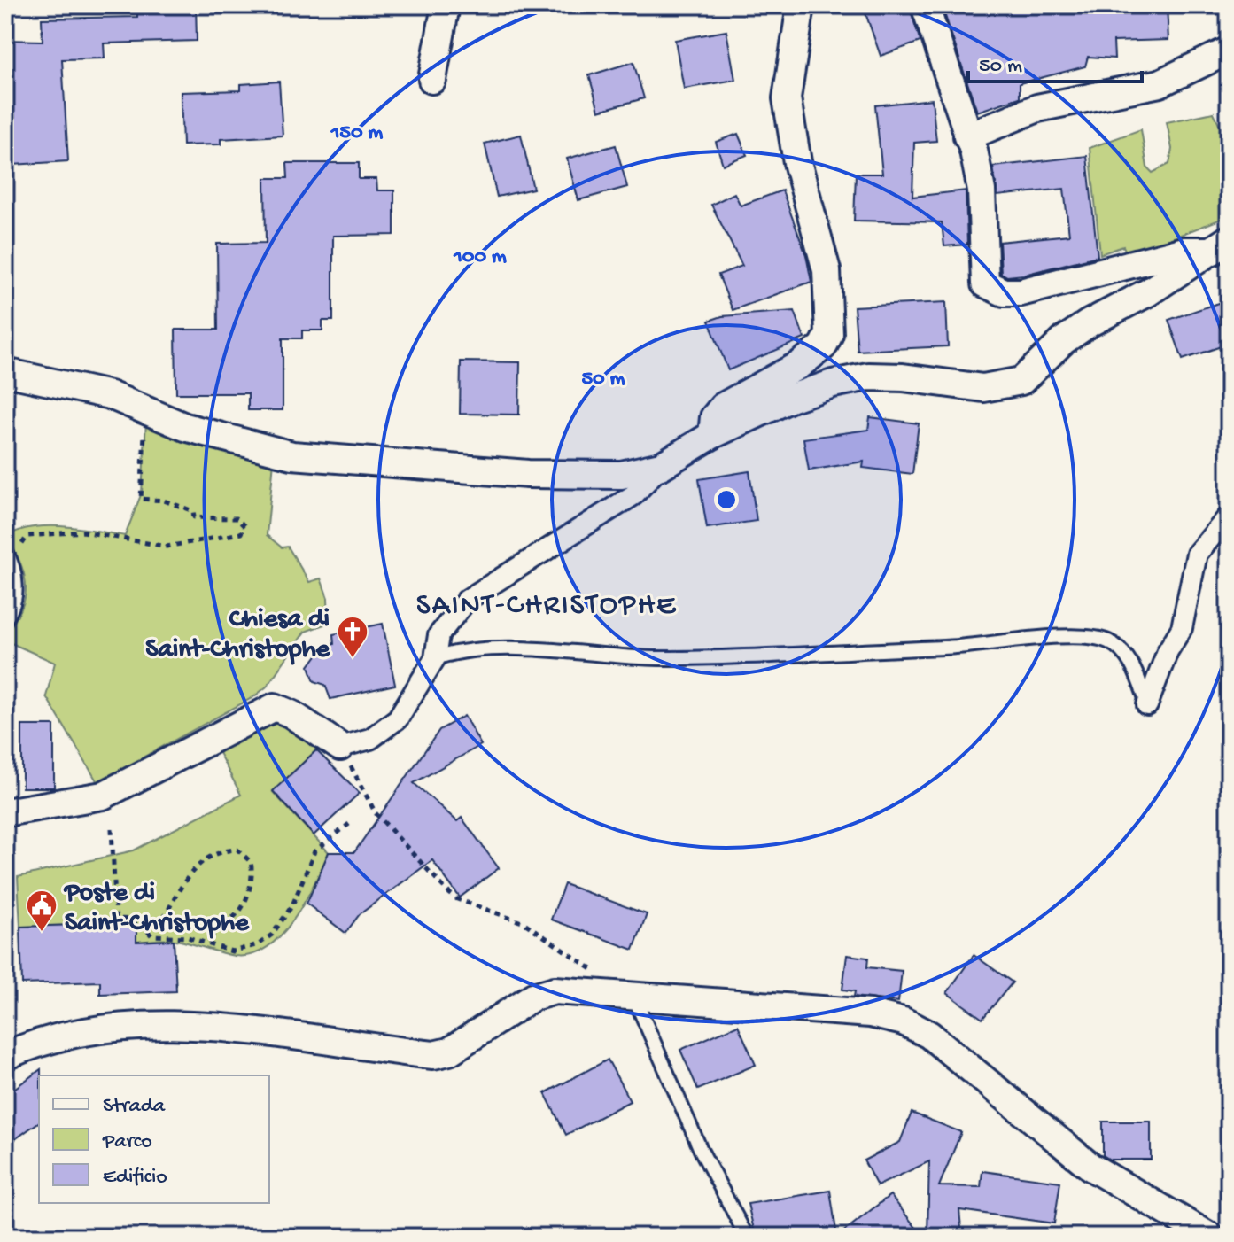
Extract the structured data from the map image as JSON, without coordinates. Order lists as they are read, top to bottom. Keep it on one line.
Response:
{"districts":["SAINT-CHRISTOPHE"],"places":{"church":["Chiesa di Saint-Christophe"],"public building":["Poste di Saint-Christophe"]},"legend":["Strada","Parco","Edificio"],"scale_bar":"50 m","rings":["150 m","100 m","50 m"]}
